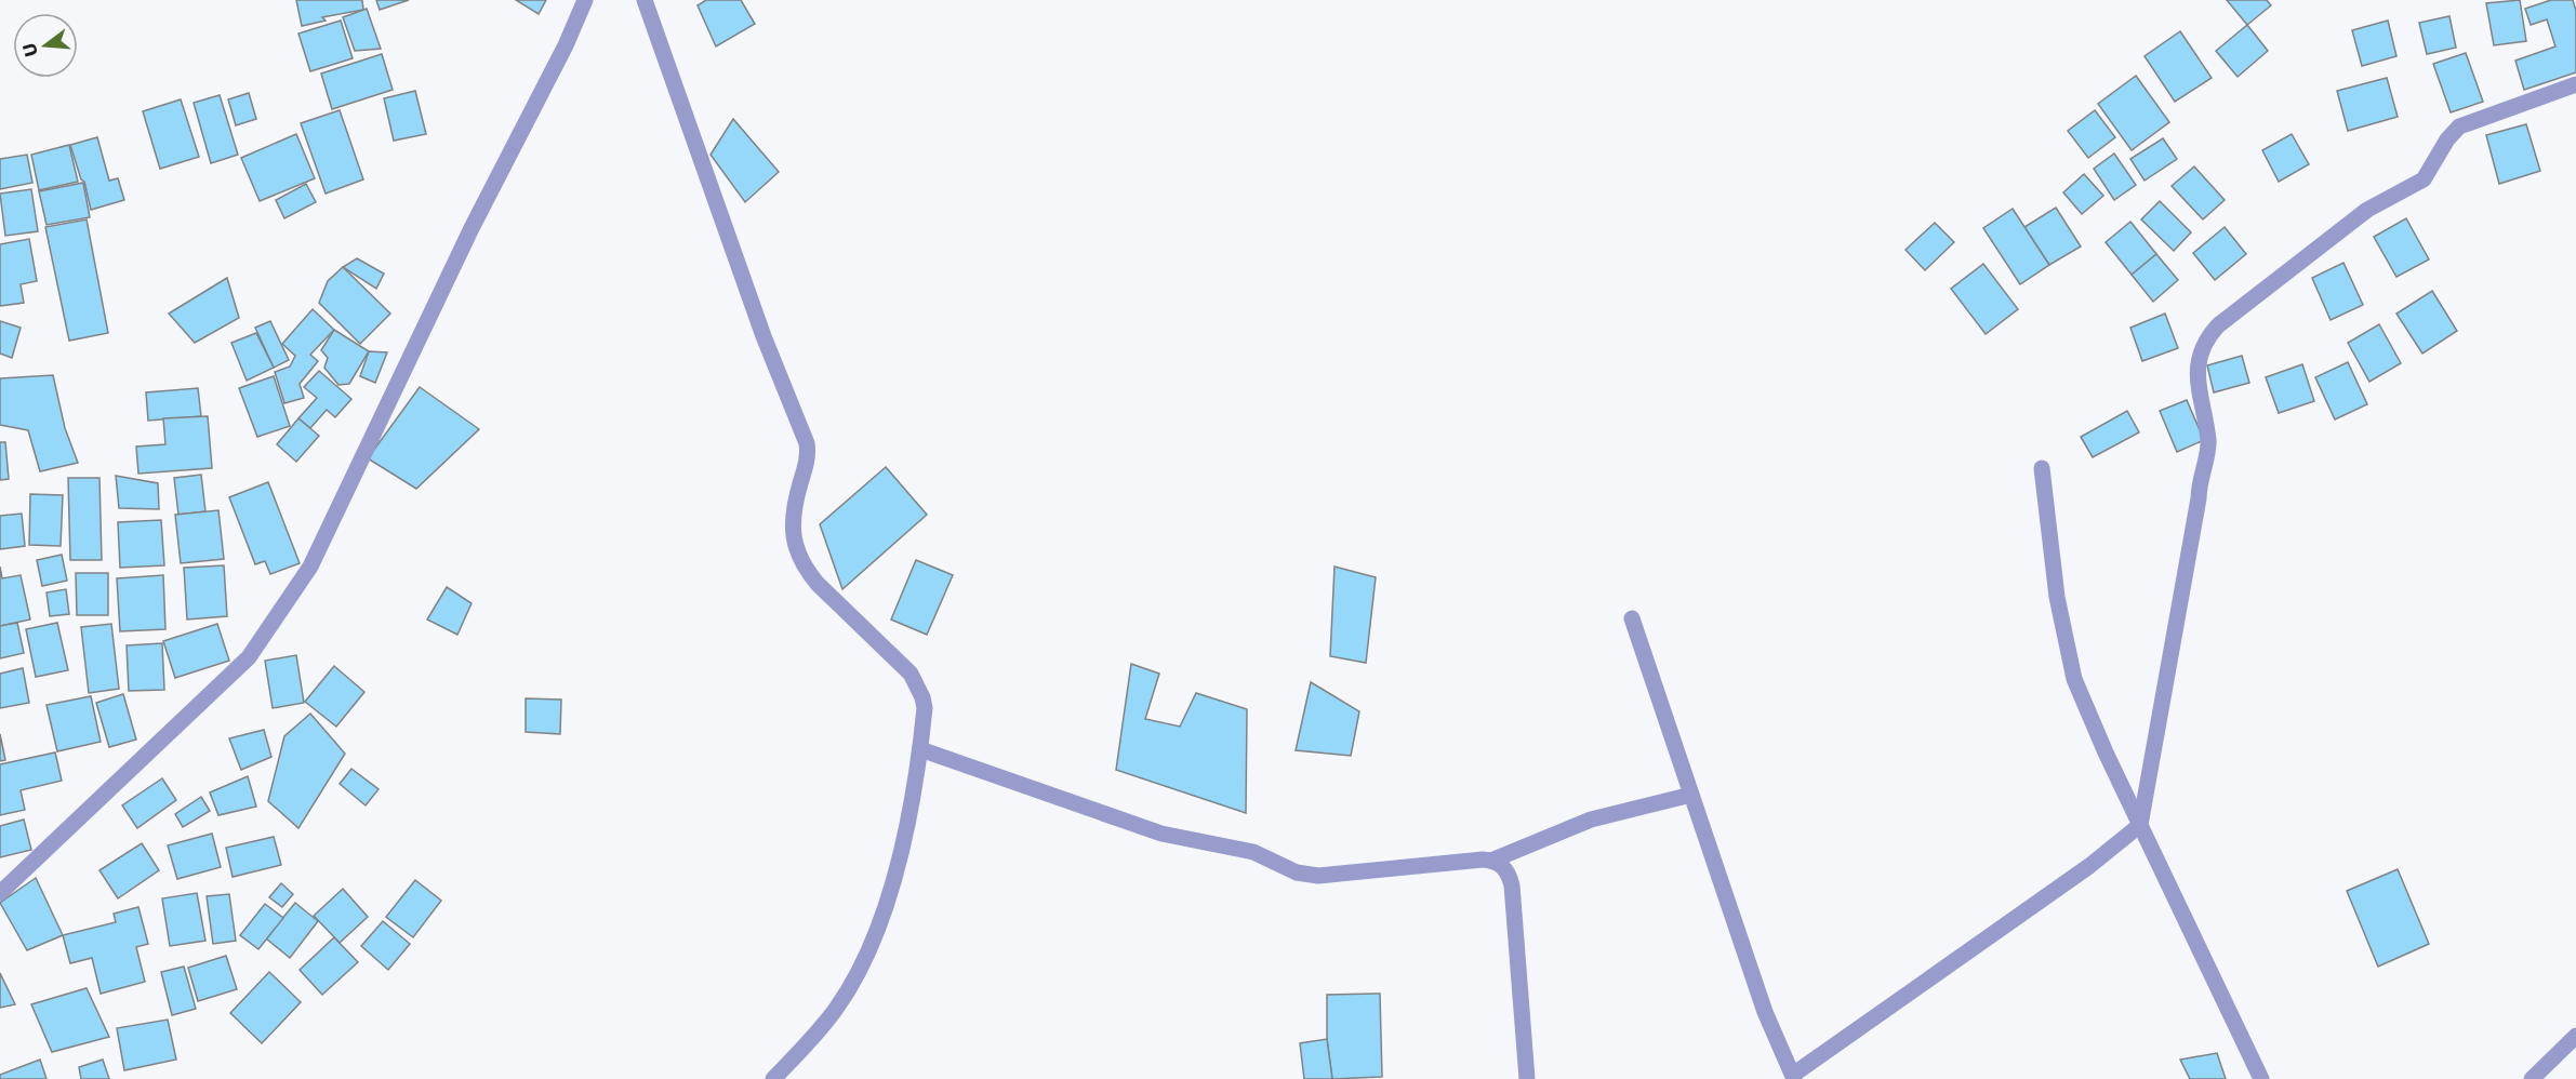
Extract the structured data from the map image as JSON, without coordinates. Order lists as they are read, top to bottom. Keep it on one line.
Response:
{"north":"left"}
